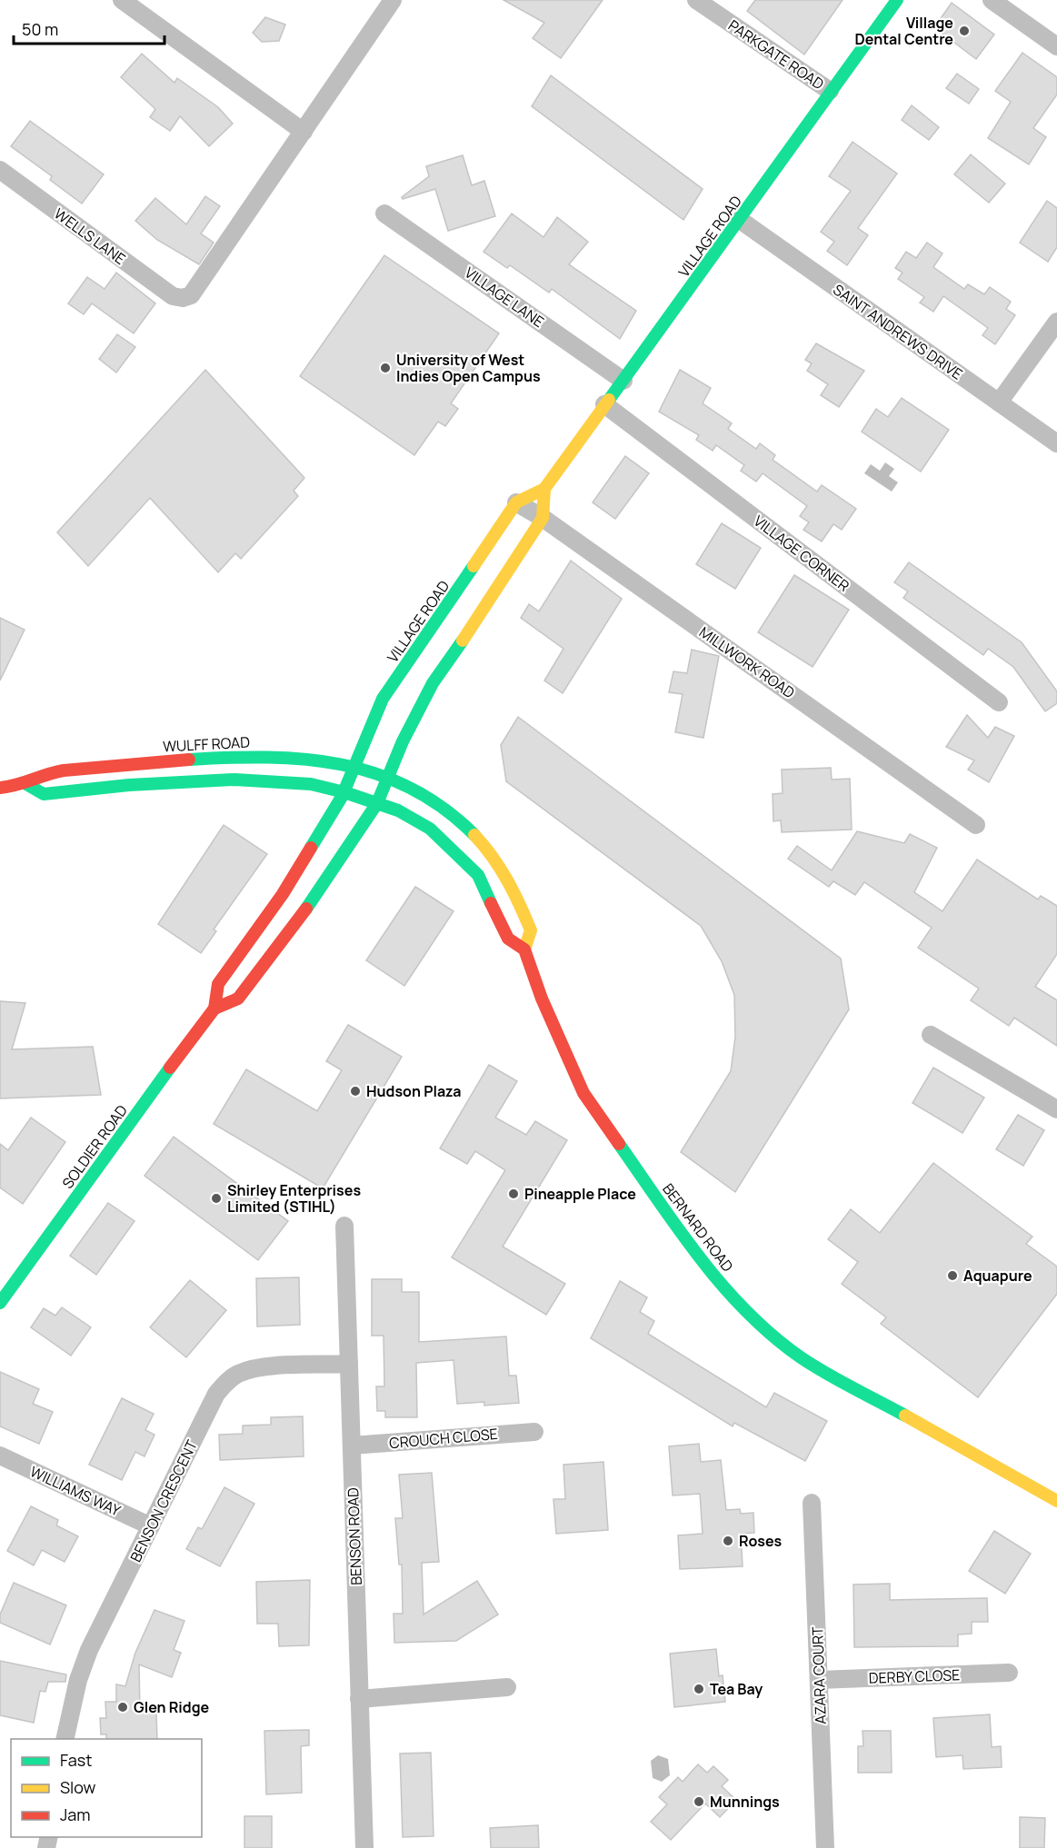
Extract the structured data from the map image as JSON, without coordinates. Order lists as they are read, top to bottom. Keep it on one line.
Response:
{"streets":{"main road":["VILLAGE ROAD","WULFF ROAD","SOLDIER ROAD","BERNARD ROAD"],"street":["PARKGATE ROAD","WELLS LANE","VILLAGE LANE","SAINT ANDREWS DRIVE","VILLAGE CORNER","MILLWORK ROAD","CROUCH CLOSE","WILLIAMS WAY","BENSON CRESCENT","BENSON ROAD","AZARA COURT","DERBY CLOSE"]},"crossings":[["PARKGATE ROAD","VILLAGE ROAD"],["VILLAGE ROAD","VILLAGE LANE"],["VILLAGE ROAD","SAINT ANDREWS DRIVE"],["VILLAGE ROAD","VILLAGE CORNER"],["VILLAGE ROAD","MILLWORK ROAD"],["VILLAGE ROAD","WULFF ROAD"],["VILLAGE ROAD","SOLDIER ROAD"],["WULFF ROAD","SOLDIER ROAD"],["WULFF ROAD","BERNARD ROAD"],["SOLDIER ROAD","BERNARD ROAD"],["CROUCH CLOSE","BENSON ROAD"],["WILLIAMS WAY","BENSON CRESCENT"],["BENSON CRESCENT","BENSON ROAD"],["AZARA COURT","DERBY CLOSE"]],"places":["Village Dental Centre","University of West Indies Open Campus","Hudson Plaza","Pineapple Place","Shirley Enterprises Limited (STIHL)","Aquapure","Roses","Tea Bay","Glen Ridge","Munnings"],"legend":["Fast","Slow","Jam"],"scale_bar":"50 m"}
